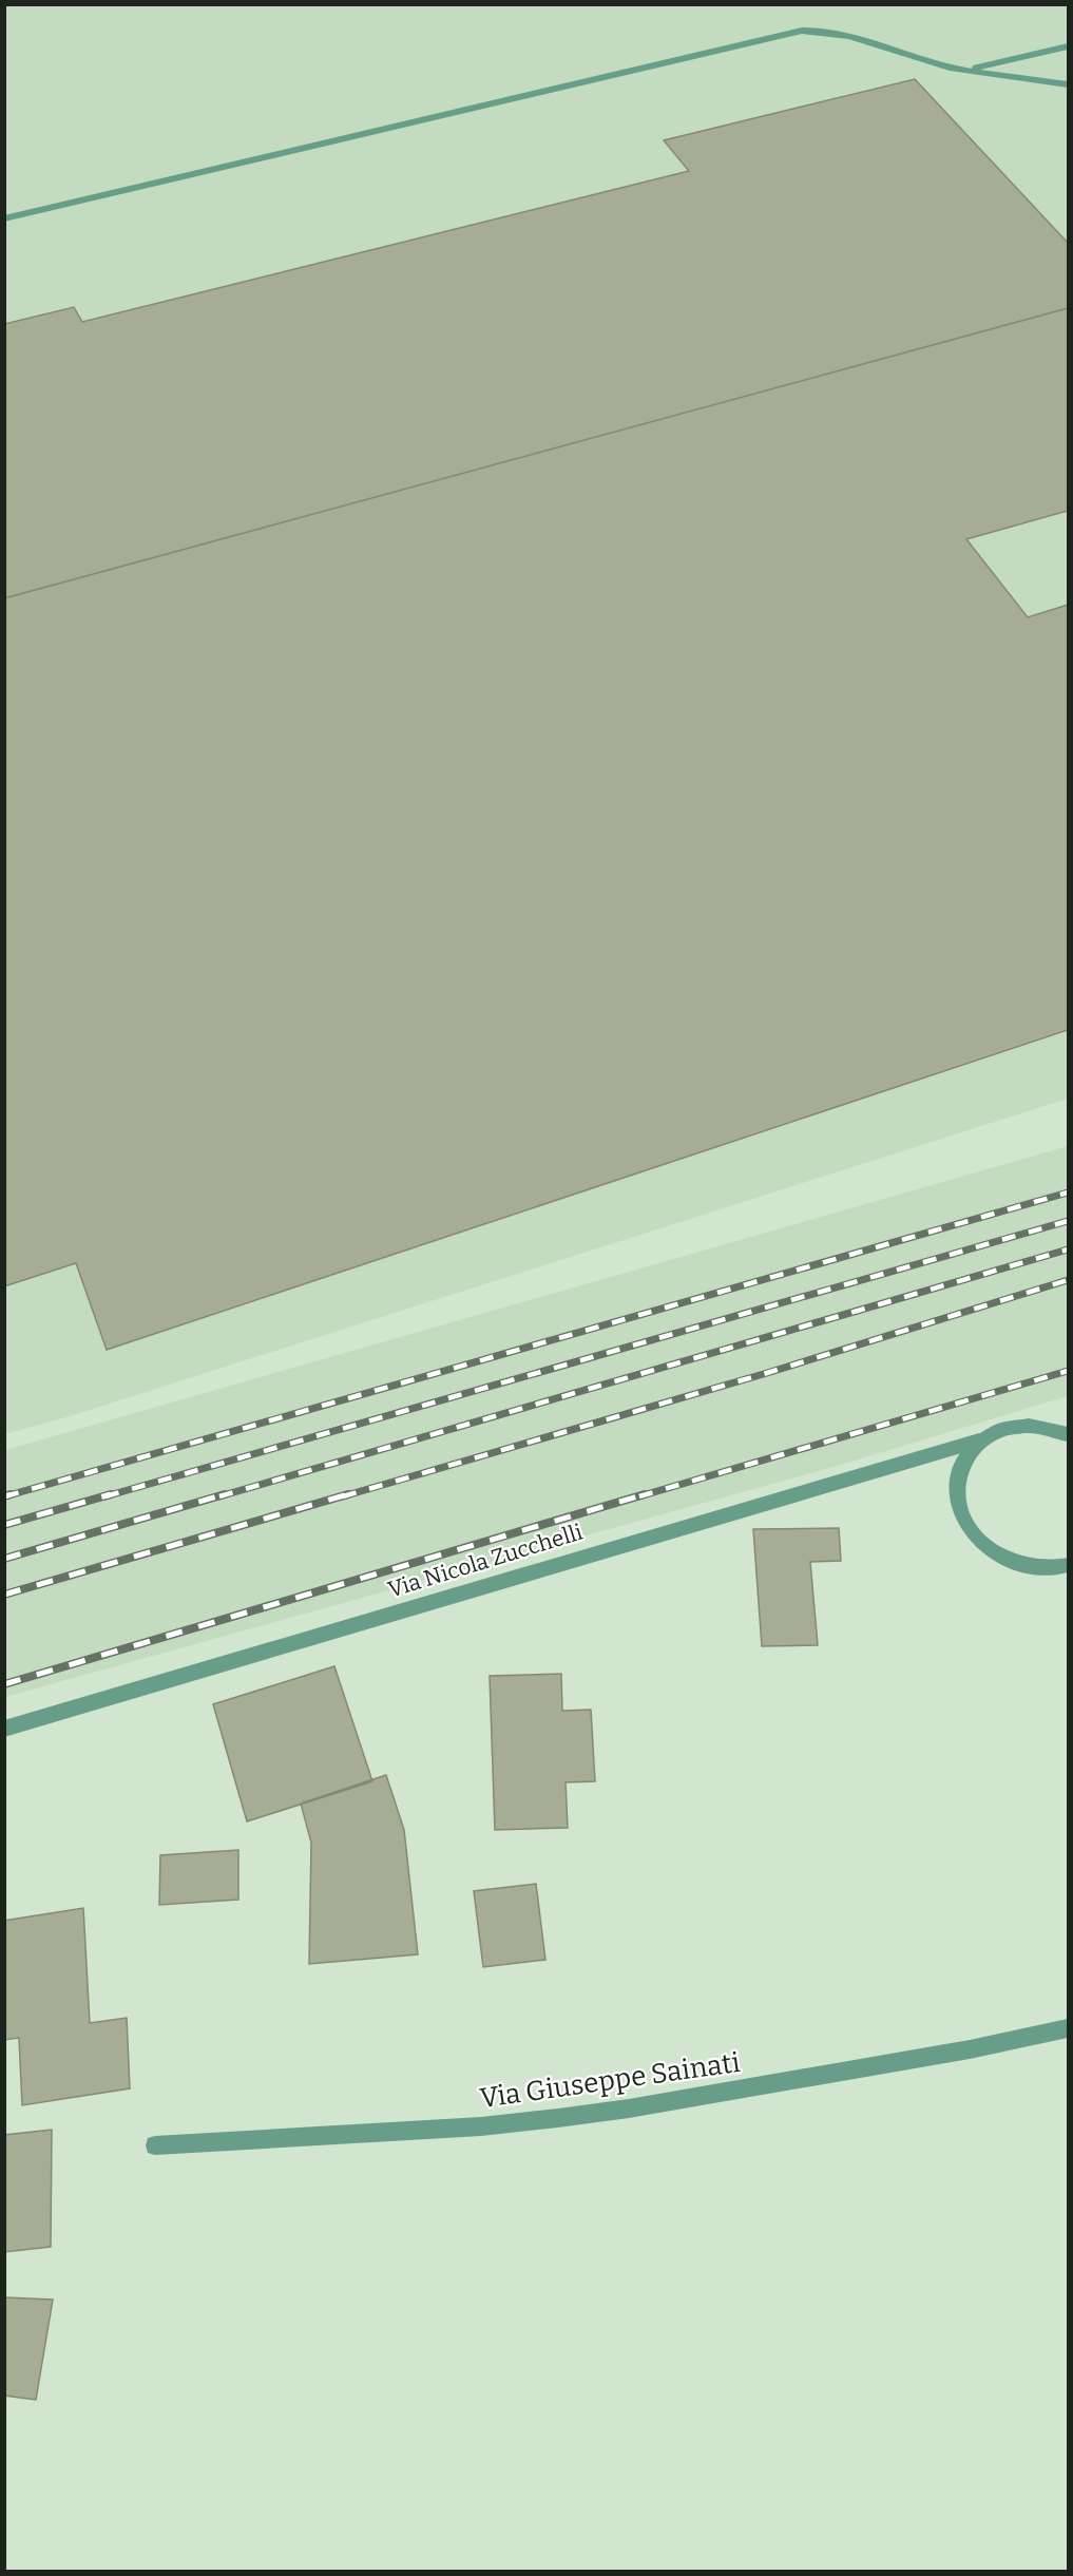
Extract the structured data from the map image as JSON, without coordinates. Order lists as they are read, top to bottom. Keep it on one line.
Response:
{"streets":{"street":["Via Nicola Zucchelli","Via Giuseppe Sainati"]}}
